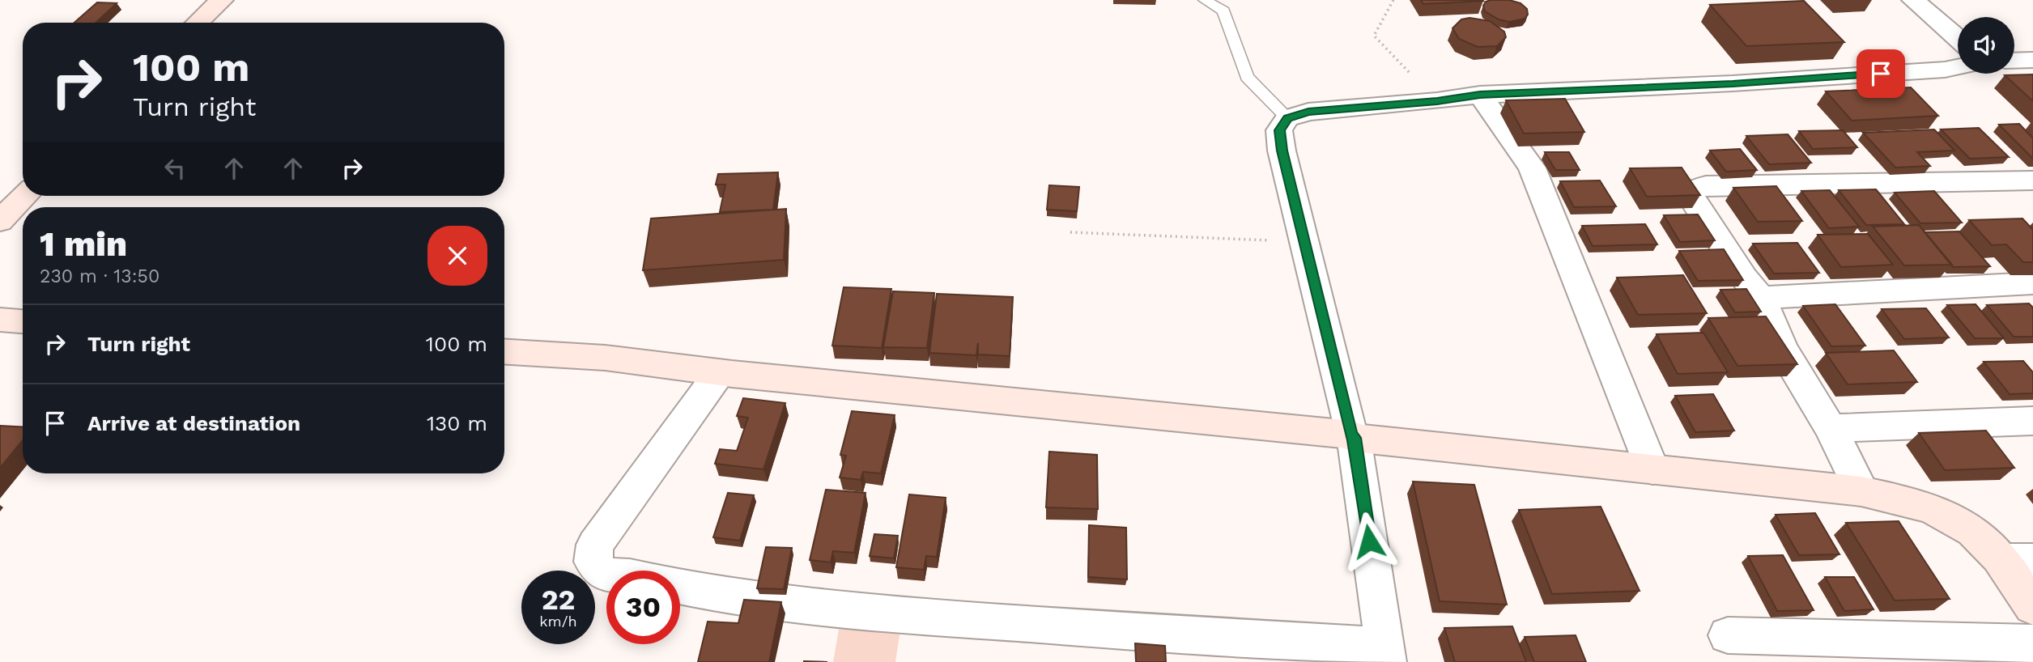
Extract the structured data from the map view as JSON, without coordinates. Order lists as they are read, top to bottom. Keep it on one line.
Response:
{"page":{"turn":["100 m","Turn right"],"heading":["1 min","230 m · 13:50"],"list":[{"name":"Turn right","value":"100 m"},{"name":"Arrive at destination","value":"130 m"}],"speed":"22 km/h","limit":"30"}}
